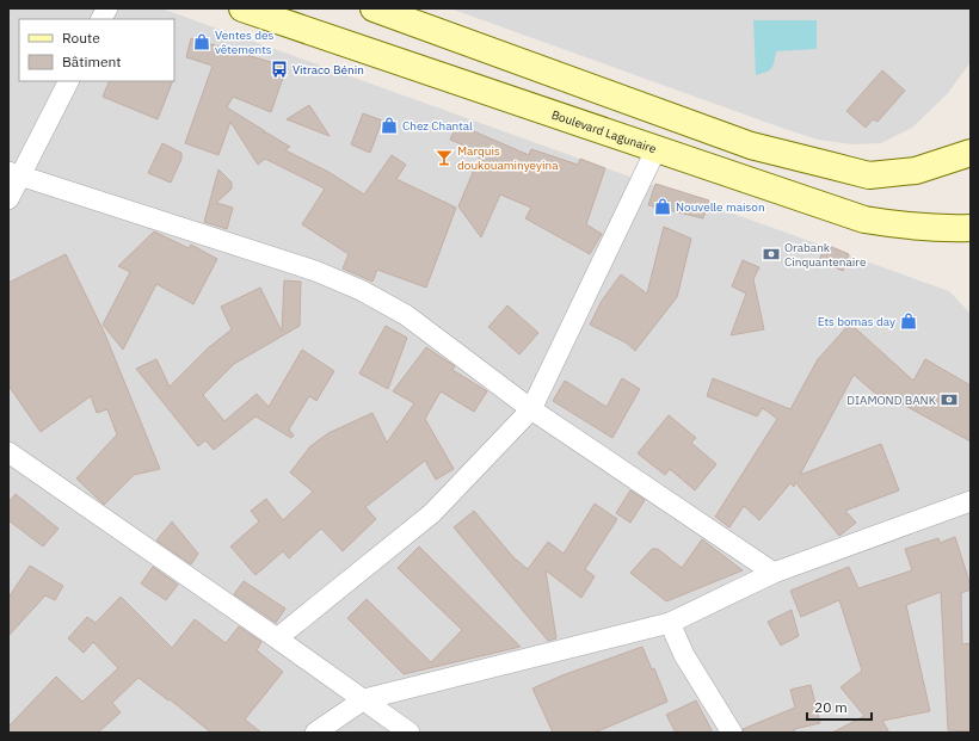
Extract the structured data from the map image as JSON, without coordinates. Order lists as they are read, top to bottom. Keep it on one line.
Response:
{"streets":{"main road":["Boulevard Lagunaire"]},"places":{"shop":["Ventes des vêtements","Chez Chantal","Nouvelle maison","Ets bomas day"],"bus stop":["Vitraco Bénin"],"bar":["Marquis doukouaminyeyina"],"bank":["Orabank Cinquantenaire","DIAMOND BANK"]},"legend":["Route","Bâtiment"],"scale_bar":"20 m"}
